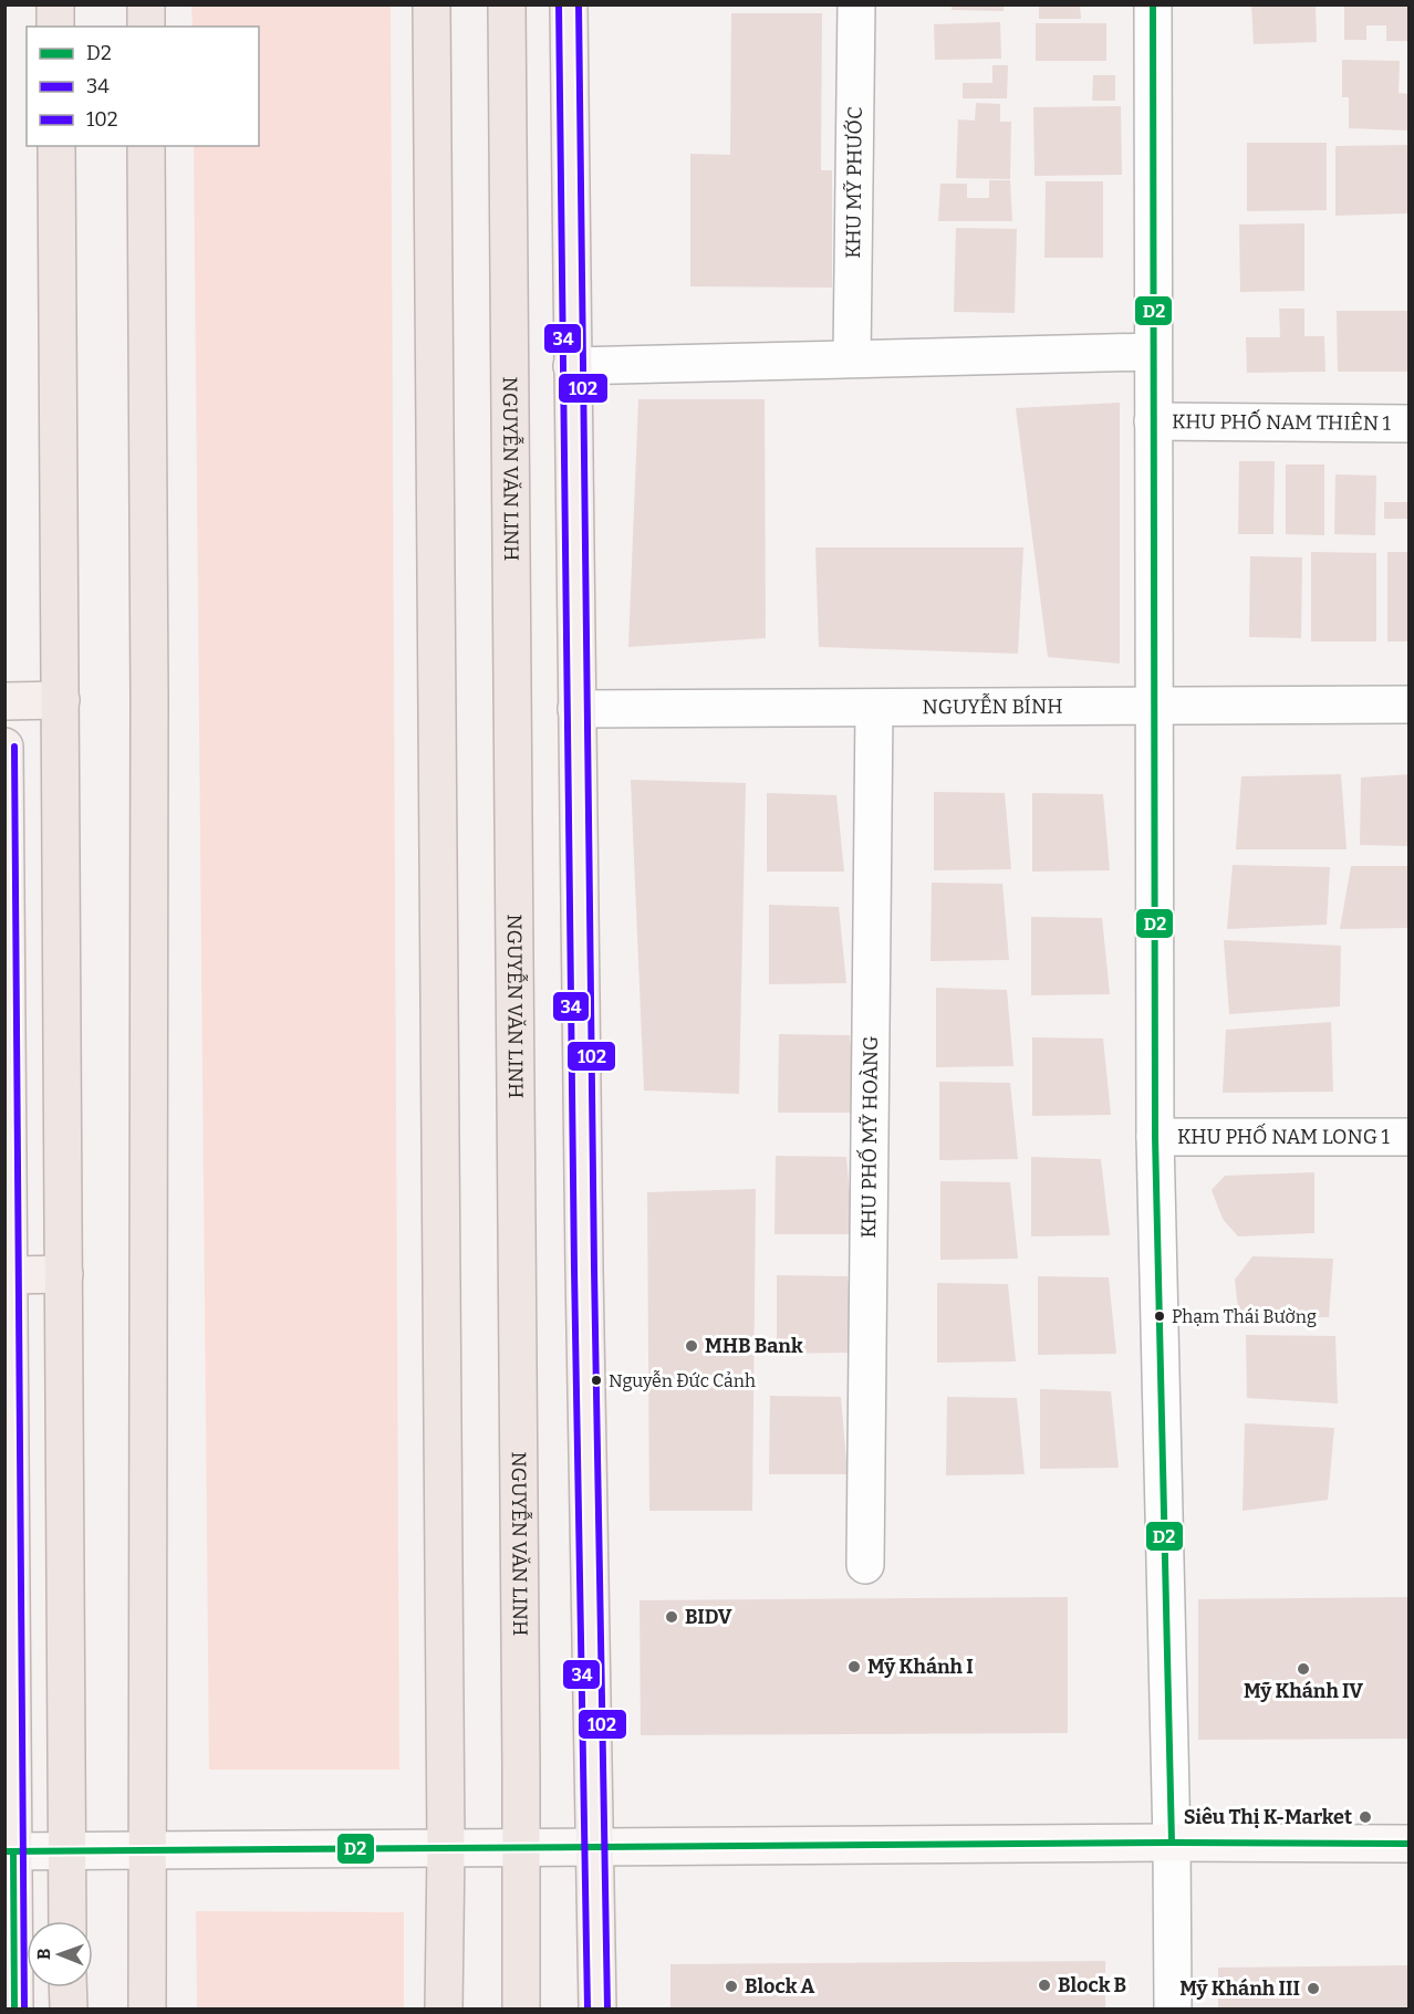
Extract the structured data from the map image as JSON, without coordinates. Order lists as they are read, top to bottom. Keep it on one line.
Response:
{"streets":{"highway":["NGUYỄN VĂN LINH"],"street":["KHU MỸ PHƯỚC","KHU PHỐ NAM THIÊN 1","NGUYỄN BÍNH","KHU PHỐ MỸ HOÀNG","KHU PHỐ NAM LONG 1"]},"crossings":[["NGUYỄN BÍNH","KHU PHỐ MỸ HOÀNG"]],"places":["Phạm Thái Bường","MHB Bank","Nguyễn Đức Cảnh","BIDV","Mỹ Khánh I","Mỹ Khánh IV","Siêu Thị K-Market","Block B","Block A","Mỹ Khánh III"],"lines":["transit line D2","transit line 34","transit line 102"],"legend":["D2","34","102"],"north":"left"}
